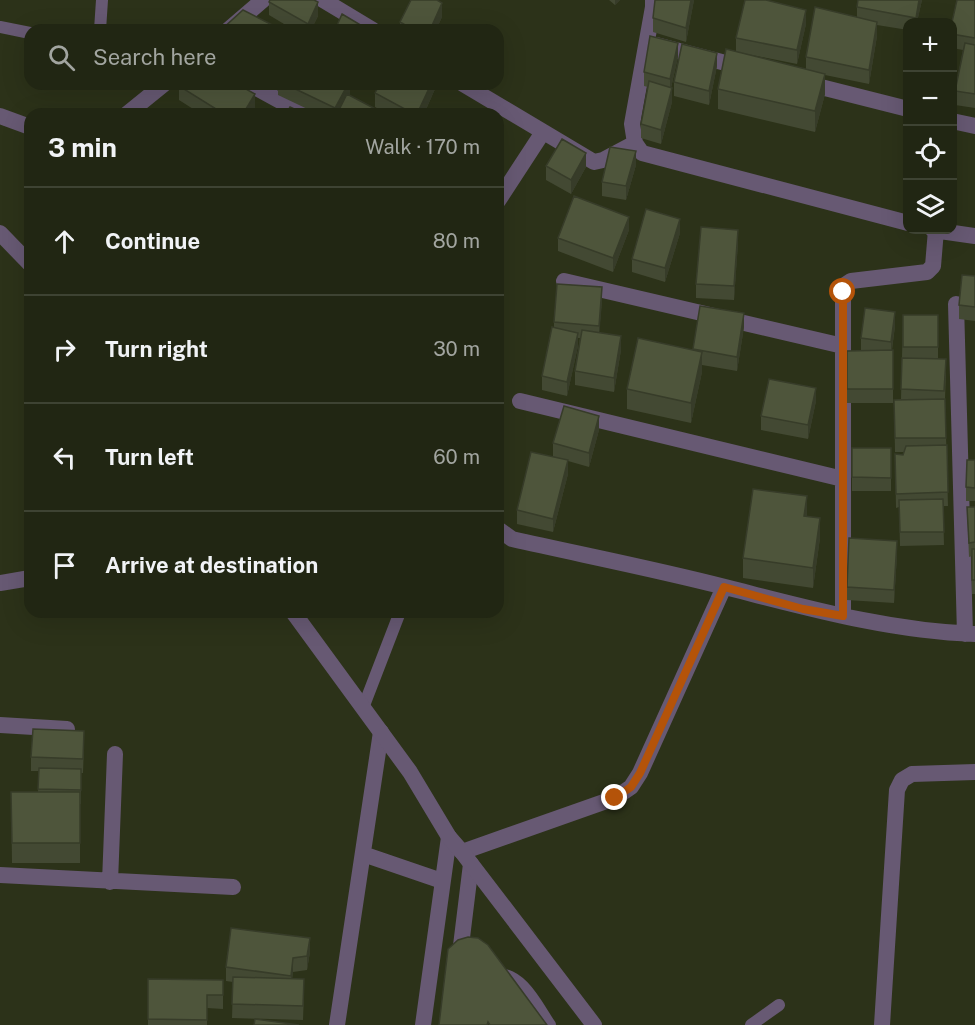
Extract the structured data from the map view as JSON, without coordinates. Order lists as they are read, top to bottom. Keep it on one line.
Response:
{"page":{"map_buttons":["+","−"],"search":"Search here","heading":["3 min","Walk · 170 m"],"list":[["Continue","80 m"],["Turn right","30 m"],["Turn left","60 m"],"Arrive at destination"]}}
